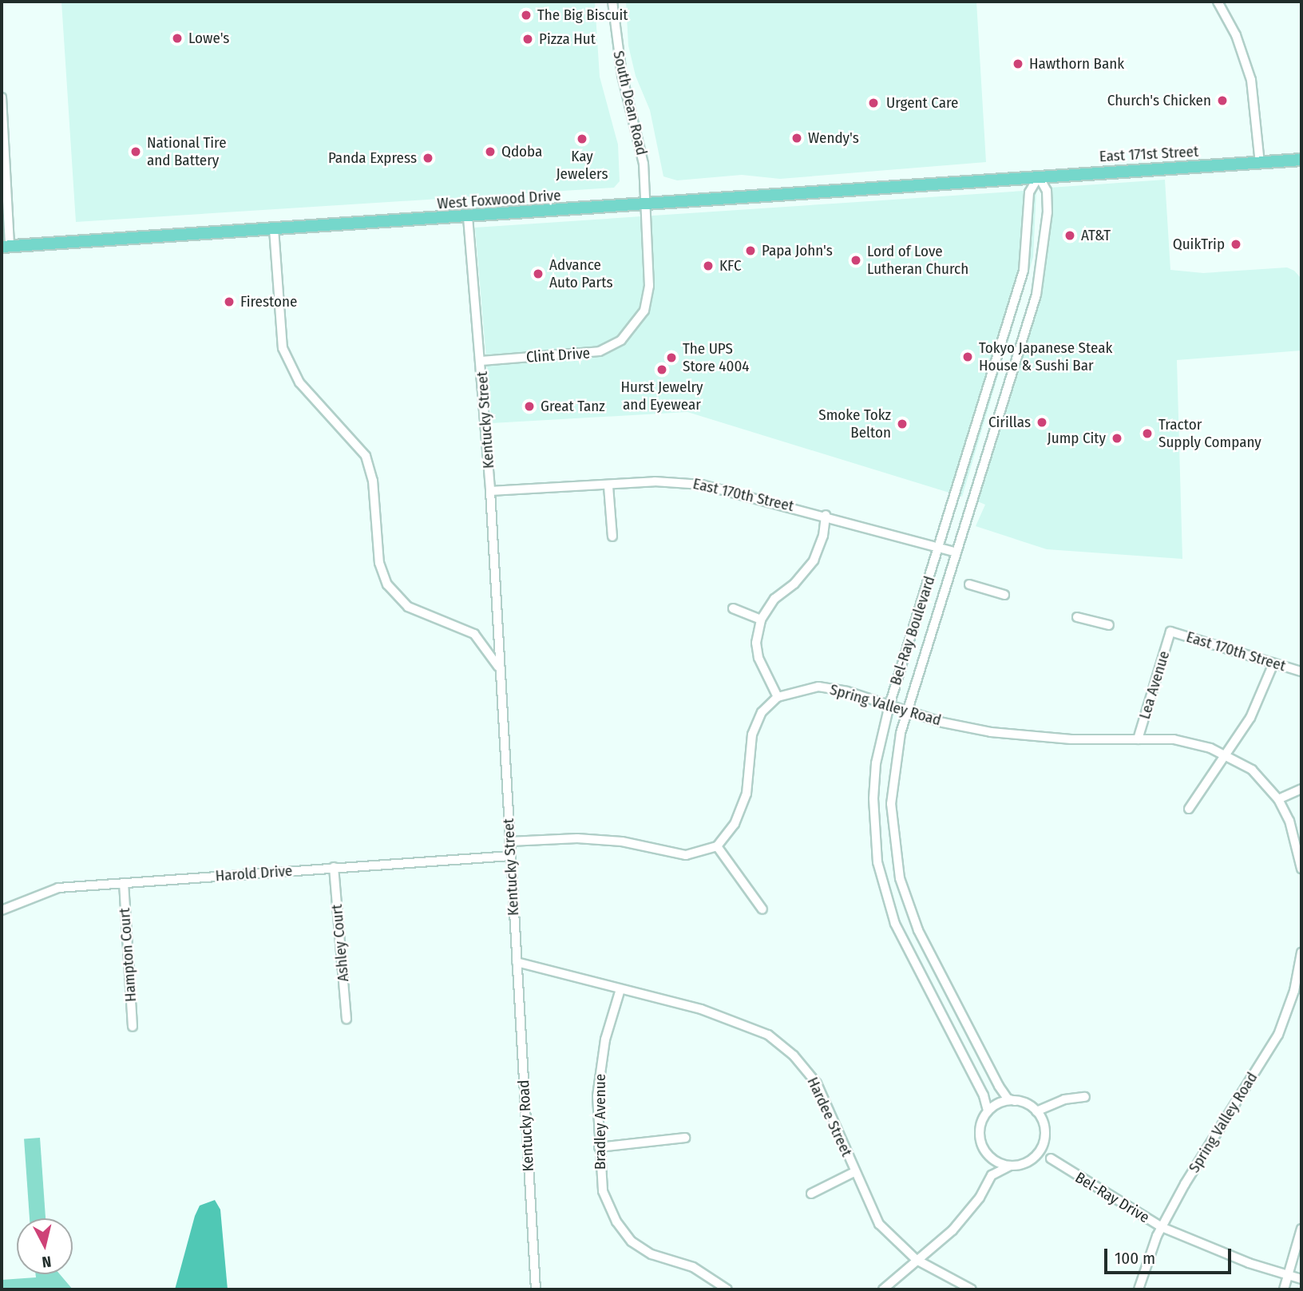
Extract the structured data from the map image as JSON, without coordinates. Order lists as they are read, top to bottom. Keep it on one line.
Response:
{"streets":{"main road":["East 171st Street","West Foxwood Drive"],"street":["South Dean Road","Clint Drive","Kentucky Street","East 170th Street","Bel-Ray Boulevard","Lea Avenue","Spring Valley Road","Harold Drive","Ashley Court","Hampton Court","Hardee Street","Bradley Avenue","Kentucky Road","Bel-Ray Drive"]},"crossings":[["South Dean Road","West Foxwood Drive"],["South Dean Road","Clint Drive"],["East 171st Street","West Foxwood Drive"],["East 171st Street","Bel-Ray Boulevard"],["West Foxwood Drive","Clint Drive"],["West Foxwood Drive","Kentucky Street"],["Clint Drive","Kentucky Street"],["Kentucky Street","East 170th Street"],["Kentucky Street","Harold Drive"],["Kentucky Street","Hardee Street"],["Kentucky Street","Kentucky Road"],["East 170th Street","Bel-Ray Boulevard"],["East 170th Street","Lea Avenue"],["Bel-Ray Boulevard","Spring Valley Road"],["Lea Avenue","Spring Valley Road"],["Spring Valley Road","Bel-Ray Drive"],["Harold Drive","Ashley Court"],["Harold Drive","Hampton Court"],["Hardee Street","Bradley Avenue"],["Hardee Street","Kentucky Road"]],"places":["The Big Biscuit","Lowe's","Pizza Hut","Hawthorn Bank","Church's Chicken","Urgent Care","Wendy's","Kay Jewelers","National Tire and Battery","Qdoba","Panda Express","AT&T","QuikTrip","Papa John's","Lord of Love Lutheran Church","KFC","Advance Auto Parts","Firestone","Tokyo Japanese Steak House & Sushi Bar","The UPS Store 4004","Hurst Jewelry and Eyewear","Great Tanz","Cirillas","Smoke Tokz Belton","Tractor Supply Company","Jump City"],"scale_bar":"100 m","north":"bottom"}
